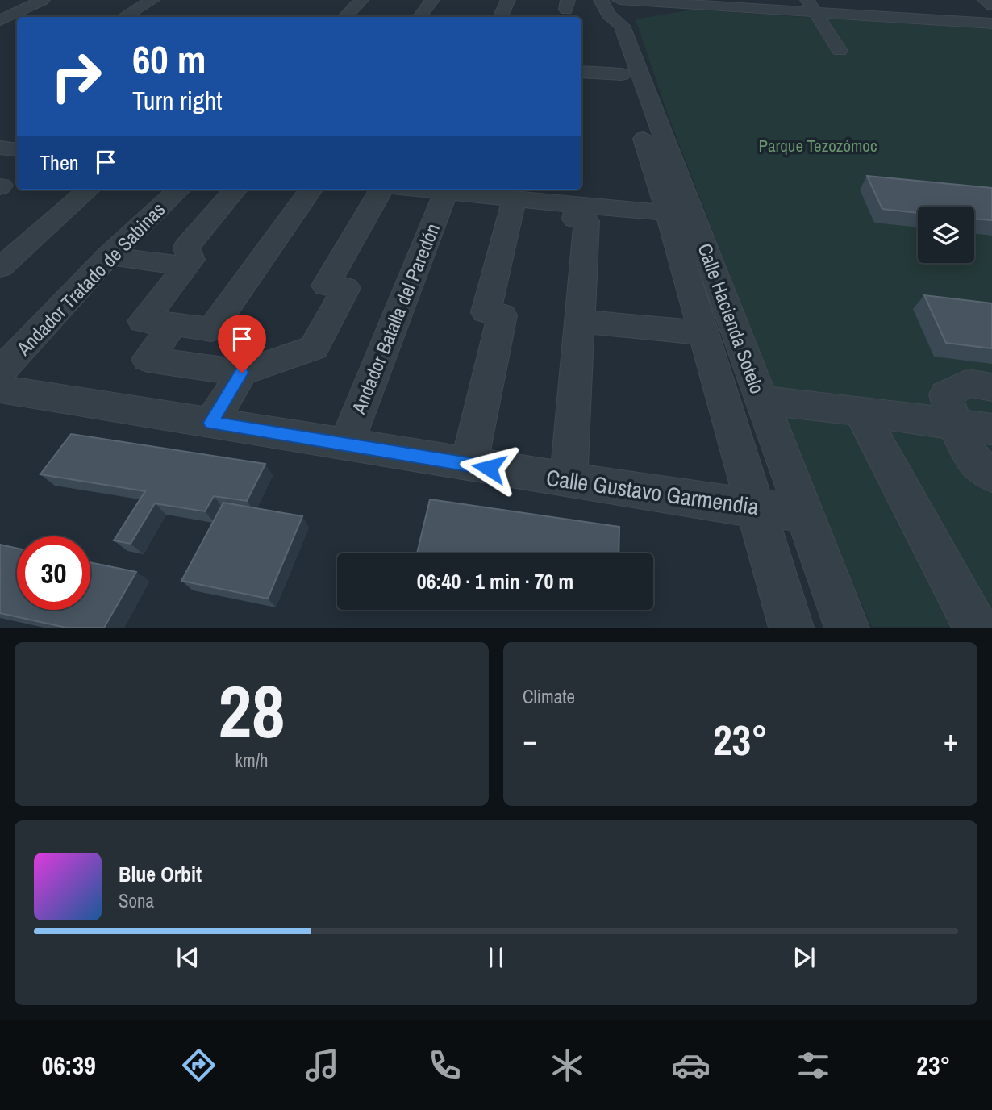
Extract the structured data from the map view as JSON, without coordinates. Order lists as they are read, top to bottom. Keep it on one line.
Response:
{"streets":{"street":["Andador Tratado de Sabinas","Andador Batalla del Paredón","Calle Hacienda Sotelo","Calle Gustavo Garmendia"]},"crossings":[["Andador Batalla del Paredón","Calle Gustavo Garmendia"],["Calle Hacienda Sotelo","Calle Gustavo Garmendia"]],"parks":["Parque Tezozómoc"],"page":{"turn":["60 m","Turn right"],"then":"Then","limit":"30","trip":"06:40 · 1 min · 70 m","tile":[["28","km/h"],"Climate"],"heat":["−","23°","+"],"song":["Blue Orbit","Sona"],"tabs":["06:39","23°"]}}
